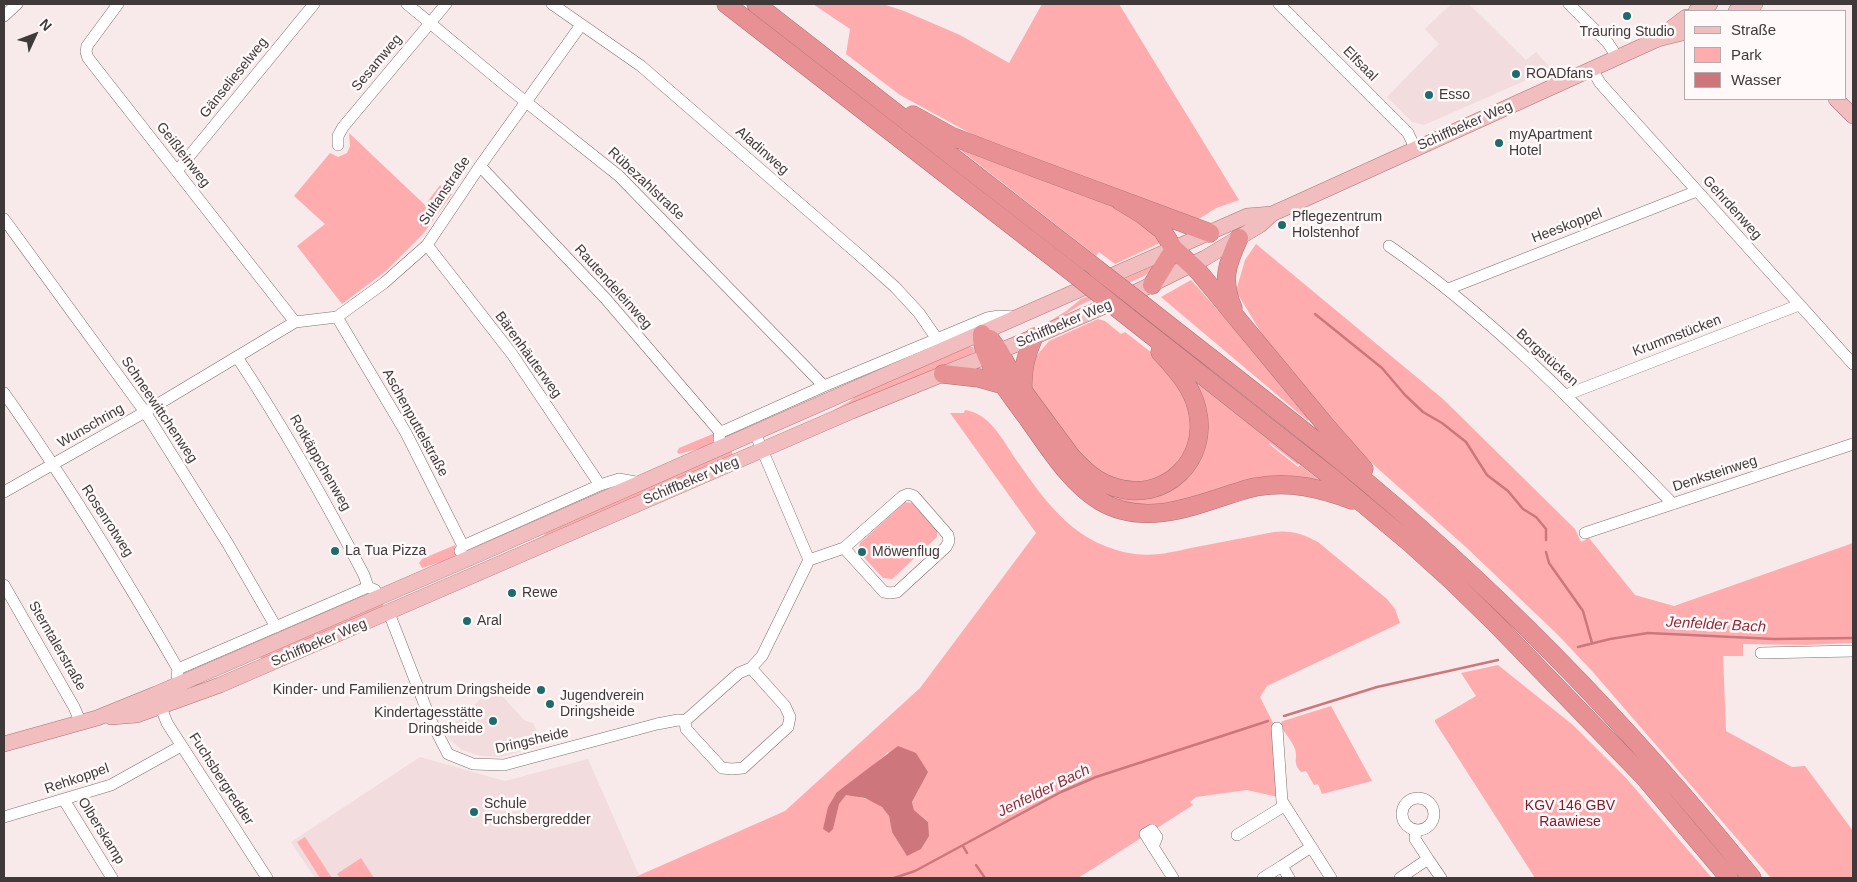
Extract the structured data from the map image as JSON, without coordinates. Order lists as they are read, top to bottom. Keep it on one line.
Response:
{"streets":{"main road":["Schiffbeker Weg"],"street":["Sesamweg","Elfsaal","Gänselieselweg","Aladinweg","Geißleinweg","Rübezahlstraße","Sultanstraße","Gehrdenweg","Heeskoppel","Rautendeleinweg","Krummstücken","Bärenhäuterweg","Borgstücken","Schneewittchenweg","Aschenputtelstraße","Wunschring","Rotkäppchenweg","Denksteinweg","Rosenrotweg","Sterntalerstraße","Dringsheide","Rehkoppel","Fuchsbergredder","Olberskamp"]},"crossings":[["Sesamweg","Rübezahlstraße"],["Elfsaal","Schiffbeker Weg"],["Gänselieselweg","Geißleinweg"],["Schiffbeker Weg","Aladinweg"],["Schiffbeker Weg","Rübezahlstraße"],["Schiffbeker Weg","Gehrdenweg"],["Schiffbeker Weg","Rautendeleinweg"],["Schiffbeker Weg","Bärenhäuterweg"],["Schiffbeker Weg","Aschenputtelstraße"],["Schiffbeker Weg","Sterntalerstraße"],["Schiffbeker Weg","Dringsheide"],["Schiffbeker Weg","Fuchsbergredder"],["Aladinweg","Sultanstraße"],["Geißleinweg","Sultanstraße"],["Geißleinweg","Wunschring"],["Rübezahlstraße","Sultanstraße"],["Sultanstraße","Rautendeleinweg"],["Sultanstraße","Bärenhäuterweg"],["Sultanstraße","Aschenputtelstraße"],["Sultanstraße","Wunschring"],["Gehrdenweg","Heeskoppel"],["Gehrdenweg","Krummstücken"],["Heeskoppel","Borgstücken"],["Krummstücken","Borgstücken"],["Borgstücken","Denksteinweg"],["Schneewittchenweg","Wunschring"],["Wunschring","Rotkäppchenweg"],["Wunschring","Rosenrotweg"],["Rehkoppel","Fuchsbergredder"],["Rehkoppel","Olberskamp"]],"water":["Jenfelder Bach"],"parks":["KGV 146 GBV Raawiese"],"places":["Trauring Studio","ROADfans","Esso","myApartment Hotel","Pflegezentrum Holstenhof","La Tua Pizza","Möwenflug","Rewe","Aral","Kinder- und Familienzentrum Dringsheide","Jugendverein Dringsheide","Kindertagesstätte Dringsheide","Schule Fuchsbergredder"],"legend":["Straße","Park","Wasser"],"north":"top right"}
